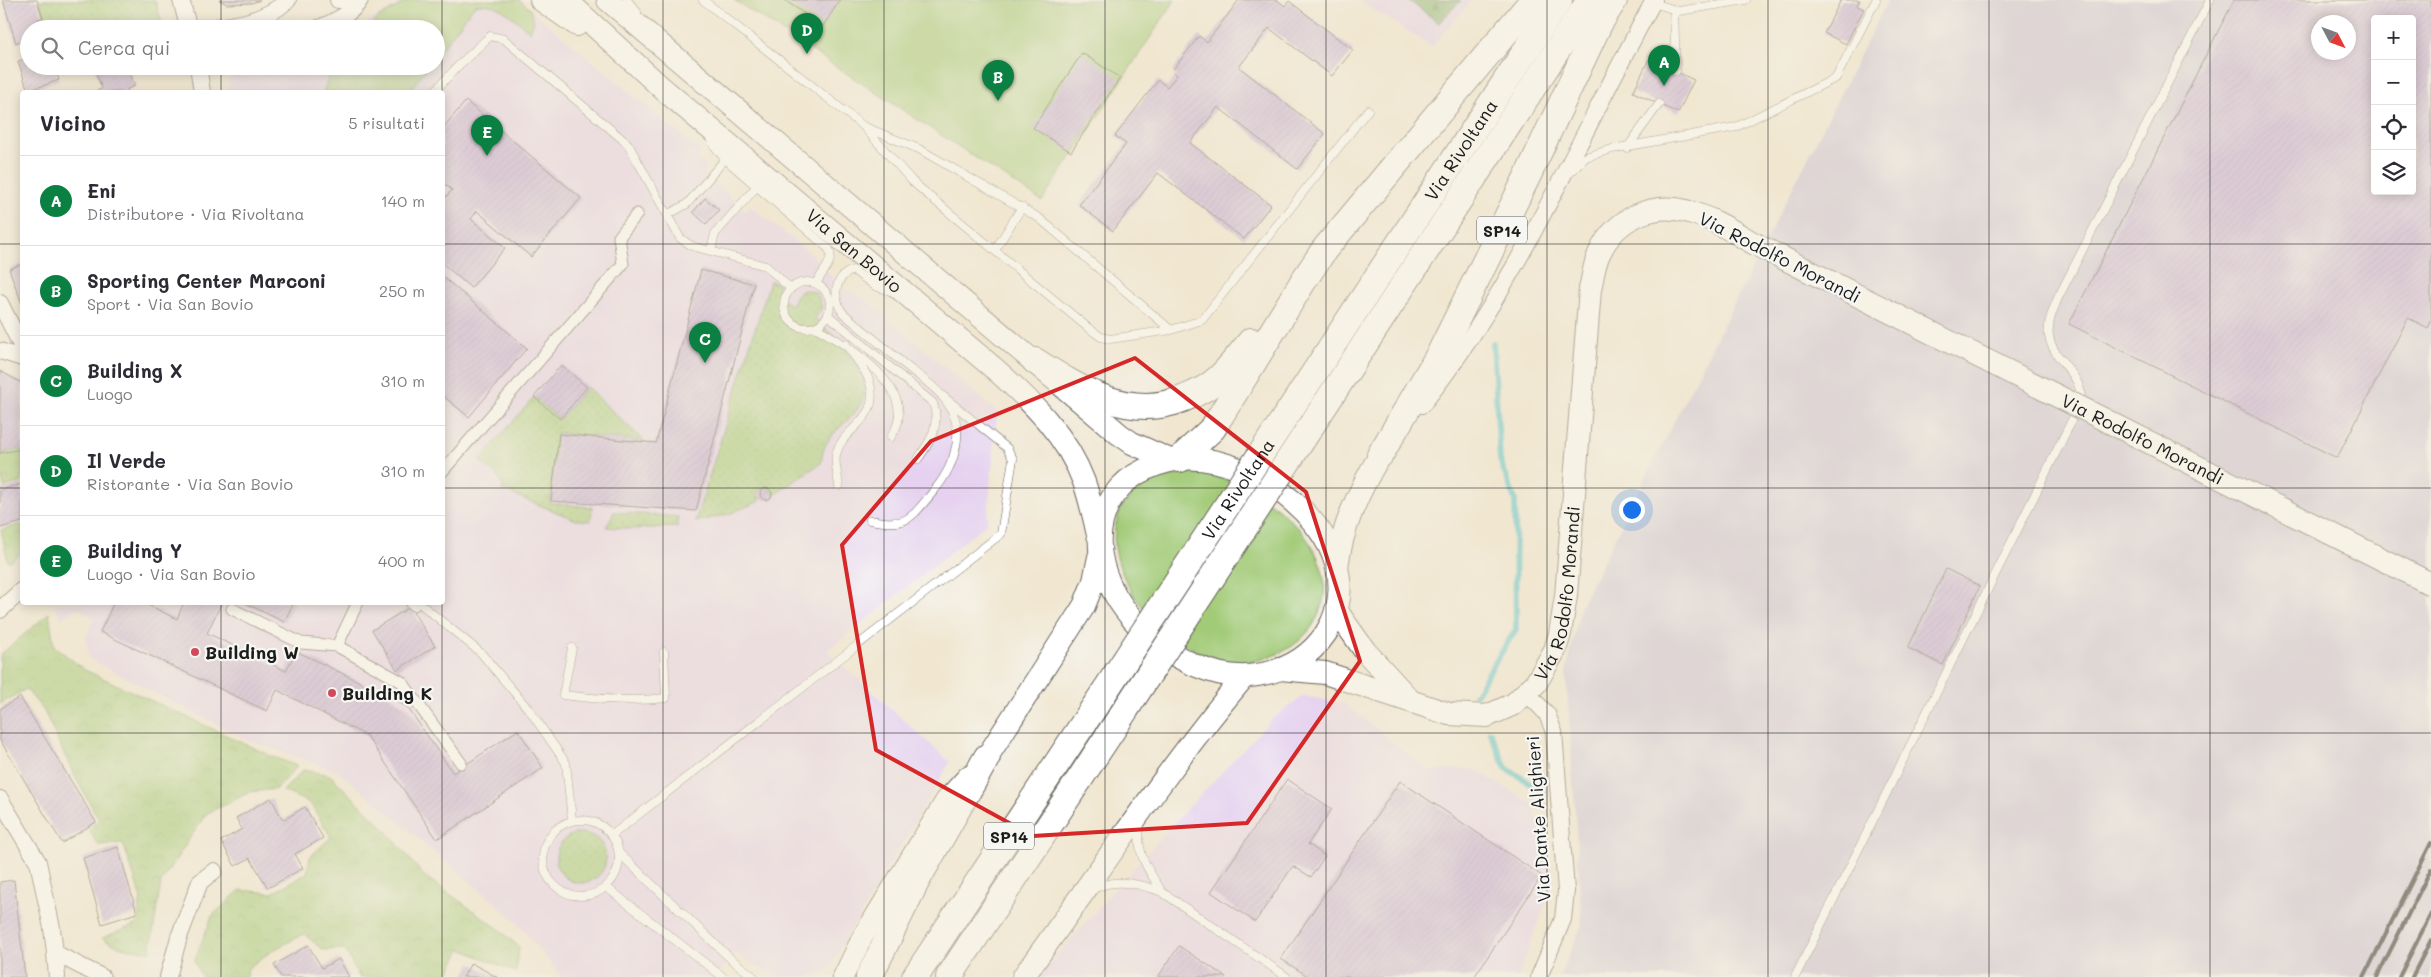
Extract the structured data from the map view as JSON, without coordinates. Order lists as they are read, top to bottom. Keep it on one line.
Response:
{"streets":{"highway":["Via Rivoltana","SP14"],"main road":["Via San Bovio","Via Rodolfo Morandi"],"street":["Via Dante Alighieri"]},"crossings":[["Via San Bovio","Via Rodolfo Morandi"],["Via Rodolfo Morandi","Via Dante Alighieri"]],"places":["Building W","Building K"],"north":"bottom right","page":{"pins":["D","A","B","E","C"],"map_buttons":["+","−"],"search":"Cerca qui","heading":["Vicino","5 risultati"],"list":[{"mark":"A","name":"Eni","note":"Distributore · Via Rivoltana","value":"140 m"},{"mark":"B","name":"Sporting Center Marconi","note":"Sport · Via San Bovio","value":"250 m"},{"mark":"C","name":"Building X","note":"Luogo","value":"310 m"},{"mark":"D","name":"Il Verde","note":"Ristorante · Via San Bovio","value":"310 m"},{"mark":"E","name":"Building Y","note":"Luogo · Via San Bovio","value":"400 m"}]}}
